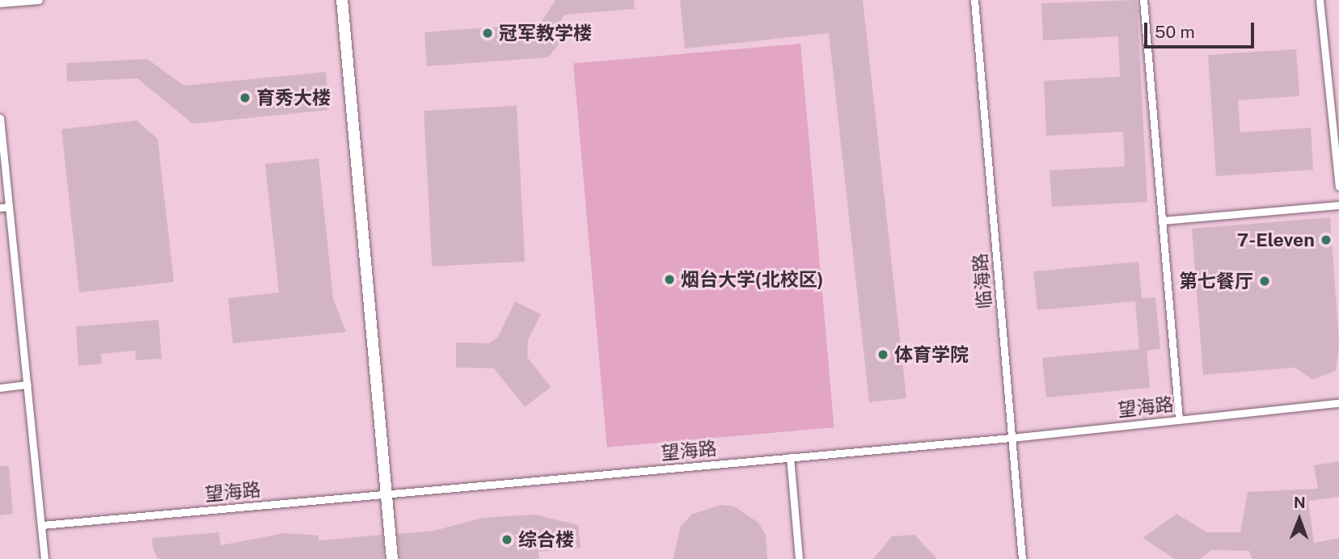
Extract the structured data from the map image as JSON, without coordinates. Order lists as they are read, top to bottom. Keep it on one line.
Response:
{"streets":{"lane":["临海路","望海路"]},"crossings":[["临海路","望海路"]],"places":["冠军教学楼","育秀大楼","7-Eleven","烟台大学(北校区)","第七餐厅","体育学院","综合楼"],"scale_bar":"50 m","north":"top"}
